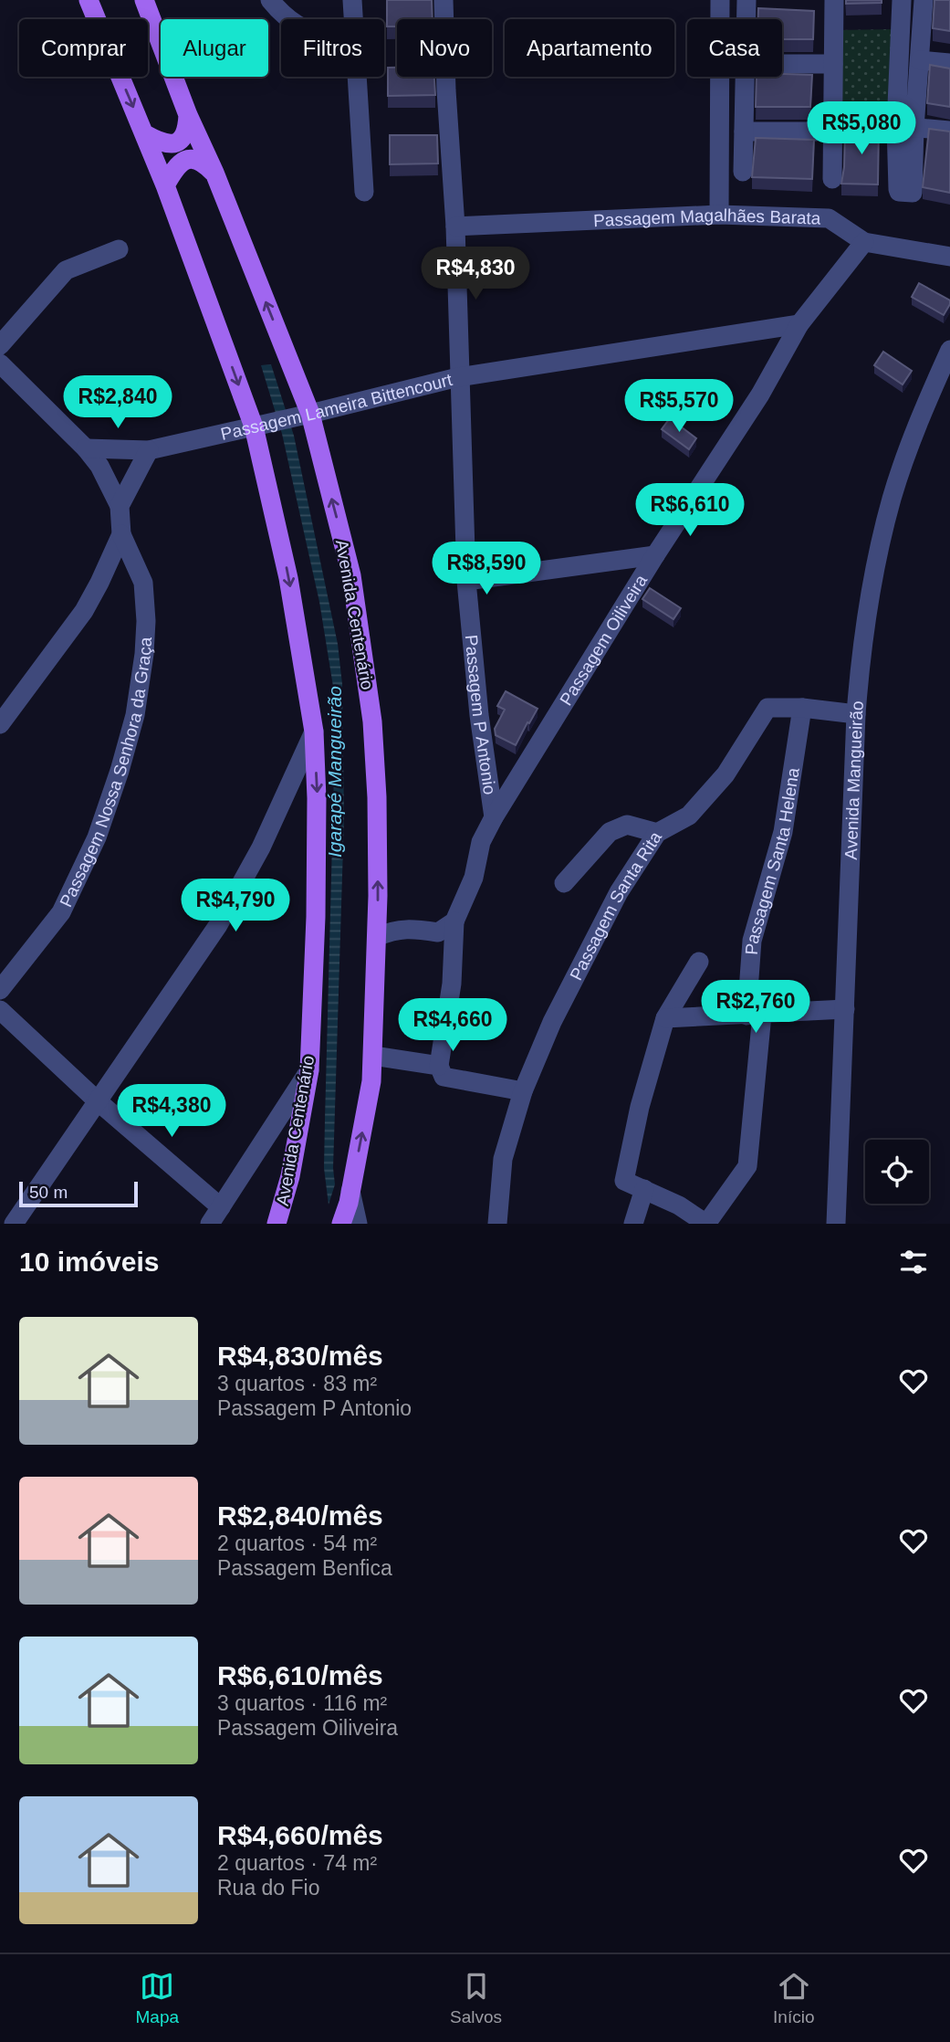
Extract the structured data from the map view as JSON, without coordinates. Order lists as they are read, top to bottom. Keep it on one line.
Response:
{"streets":{"main road":["Avenida Centenário"],"street":["Passagem Magalhães Barata","Passagem Lameira Bittencourt","Passagem Oiliveira","Passagem P Antonio","Passagem Nossa Senhora da Graça","Avenida Mangueirão","Passagem Santa Helena","Passagem Santa Rita"]},"crossings":[["Passagem Magalhães Barata","Passagem Oiliveira"],["Passagem Magalhães Barata","Passagem P Antonio"],["Passagem Lameira Bittencourt","Avenida Centenário"],["Passagem Lameira Bittencourt","Passagem Oiliveira"],["Passagem Lameira Bittencourt","Passagem P Antonio"],["Passagem Oiliveira","Passagem P Antonio"],["Avenida Mangueirão","Passagem Santa Rita"],["Passagem Santa Helena","Passagem Santa Rita"]],"water":["Igarapé Mangueirão"],"scale_bar":"50 m","page":{"chip":["Comprar","Alugar","Filtros","Novo","Apartamento","Casa"],"price":["R$5,080","R$4,830","R$2,840","R$5,570","R$6,610","R$8,590","R$4,790","R$2,760","R$4,660","R$4,380"],"scale":"50 m","heading":"10 imóveis","list":[{"name":"R$4,830/mês","note":"3 quartos · 83 m² · Passagem P Antonio"},{"name":"R$2,840/mês","note":"2 quartos · 54 m² · Passagem Benfica"},{"name":"R$6,610/mês","note":"3 quartos · 116 m² · Passagem Oiliveira"},{"name":"R$4,660/mês","note":"2 quartos · 74 m² · Rua do Fio"}],"tabs":["Mapa","Salvos","Início"]}}
